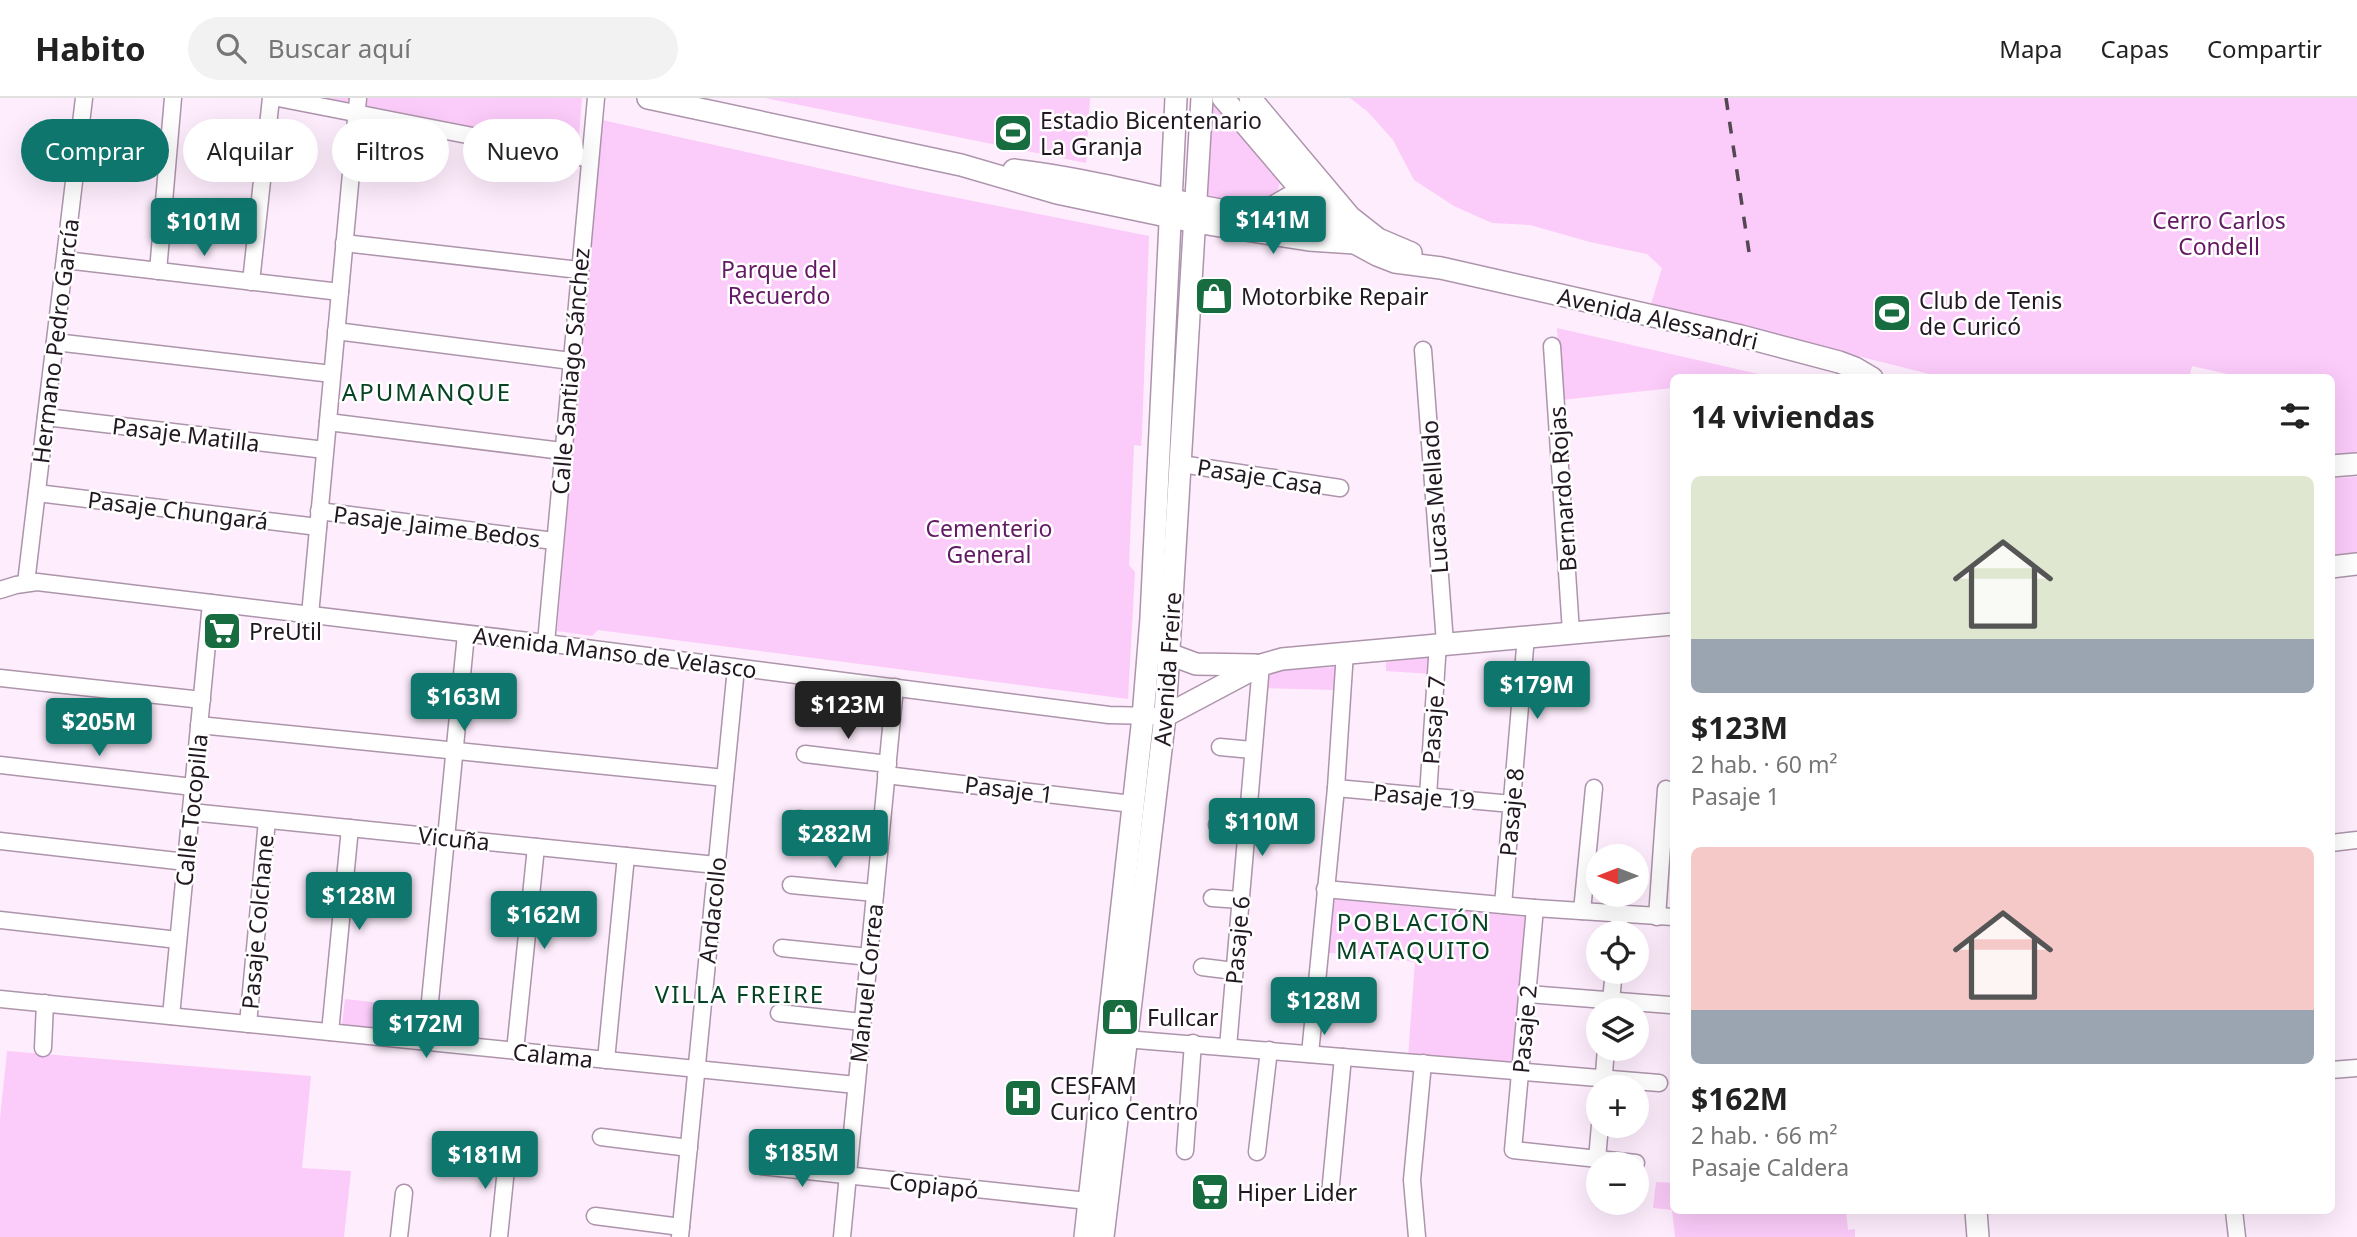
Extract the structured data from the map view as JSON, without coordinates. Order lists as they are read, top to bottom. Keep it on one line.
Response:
{"streets":{"main road":["Avenida Alessandri","Avenida Manso de Velasco","Avenida Freire"],"street":["Hermano Pedro García","Calle Santiago Sánchez","Pasaje Matilla","Pasaje Casa","Bernardo Rojas","Lucas Mellado","Pasaje Chungará","Pasaje Jaime Bedos","Pasaje 7","Pasaje 1","Pasaje 19","Calle Tocopilla","Pasaje 8","Vicuña","Andacollo","Pasaje Colchane","Pasaje 6","Manuel Correa","Pasaje 2","Calama","Copiapó"]},"crossings":[["Hermano Pedro García","Pasaje Matilla"],["Hermano Pedro García","Pasaje Chungará"],["Hermano Pedro García","Avenida Manso de Velasco"],["Calle Santiago Sánchez","Pasaje Jaime Bedos"],["Calle Santiago Sánchez","Avenida Manso de Velasco"],["Pasaje Casa","Avenida Freire"],["Bernardo Rojas","Avenida Manso de Velasco"],["Lucas Mellado","Avenida Manso de Velasco"],["Lucas Mellado","Pasaje 7"],["Pasaje Chungará","Pasaje Jaime Bedos"],["Avenida Manso de Velasco","Avenida Freire"],["Avenida Manso de Velasco","Pasaje 7"],["Avenida Manso de Velasco","Calle Tocopilla"],["Avenida Manso de Velasco","Pasaje 8"],["Avenida Manso de Velasco","Andacollo"],["Avenida Manso de Velasco","Pasaje 6"],["Avenida Manso de Velasco","Manuel Correa"],["Avenida Freire","Pasaje 1"],["Avenida Freire","Copiapó"],["Pasaje 7","Pasaje 19"],["Pasaje 1","Manuel Correa"],["Pasaje 19","Pasaje 8"],["Calle Tocopilla","Vicuña"],["Calle Tocopilla","Calama"],["Vicuña","Andacollo"],["Vicuña","Pasaje Colchane"],["Andacollo","Calama"],["Pasaje Colchane","Calama"],["Manuel Correa","Calama"],["Manuel Correa","Copiapó"]],"districts":["APUMANQUE","POBLACIÓN MATAQUITO","VILLA FREIRE"],"parks":["Cerro Carlos Condell","Parque del Recuerdo","Cementerio General"],"places":{"sports":["Estadio Bicentenario La Granja","Club de Tenis de Curicó"],"shop":["Motorbike Repair","Fullcar"],"supermarket":["PreUtil","Hiper Lider"],"hospital":["CESFAM Curico Centro"]},"north":"left","page":{"header":"Habito","search":"Buscar aquí","nav":["Mapa","Capas","Compartir"],"chip":["Comprar","Alquilar","Filtros","Nuevo"],"price":["$141M","$101M","$179M","$163M","$123M","$205M","$110M","$282M","$128M","$162M","$128M","$172M","$185M","$181M"],"heading":"14 viviendas","list":[{"name":"$123M","note":"2 hab. · 60 m² · Pasaje 1"},{"name":"$162M","note":"2 hab. · 66 m² · Pasaje Caldera"}],"map_buttons":["+","−"]}}
